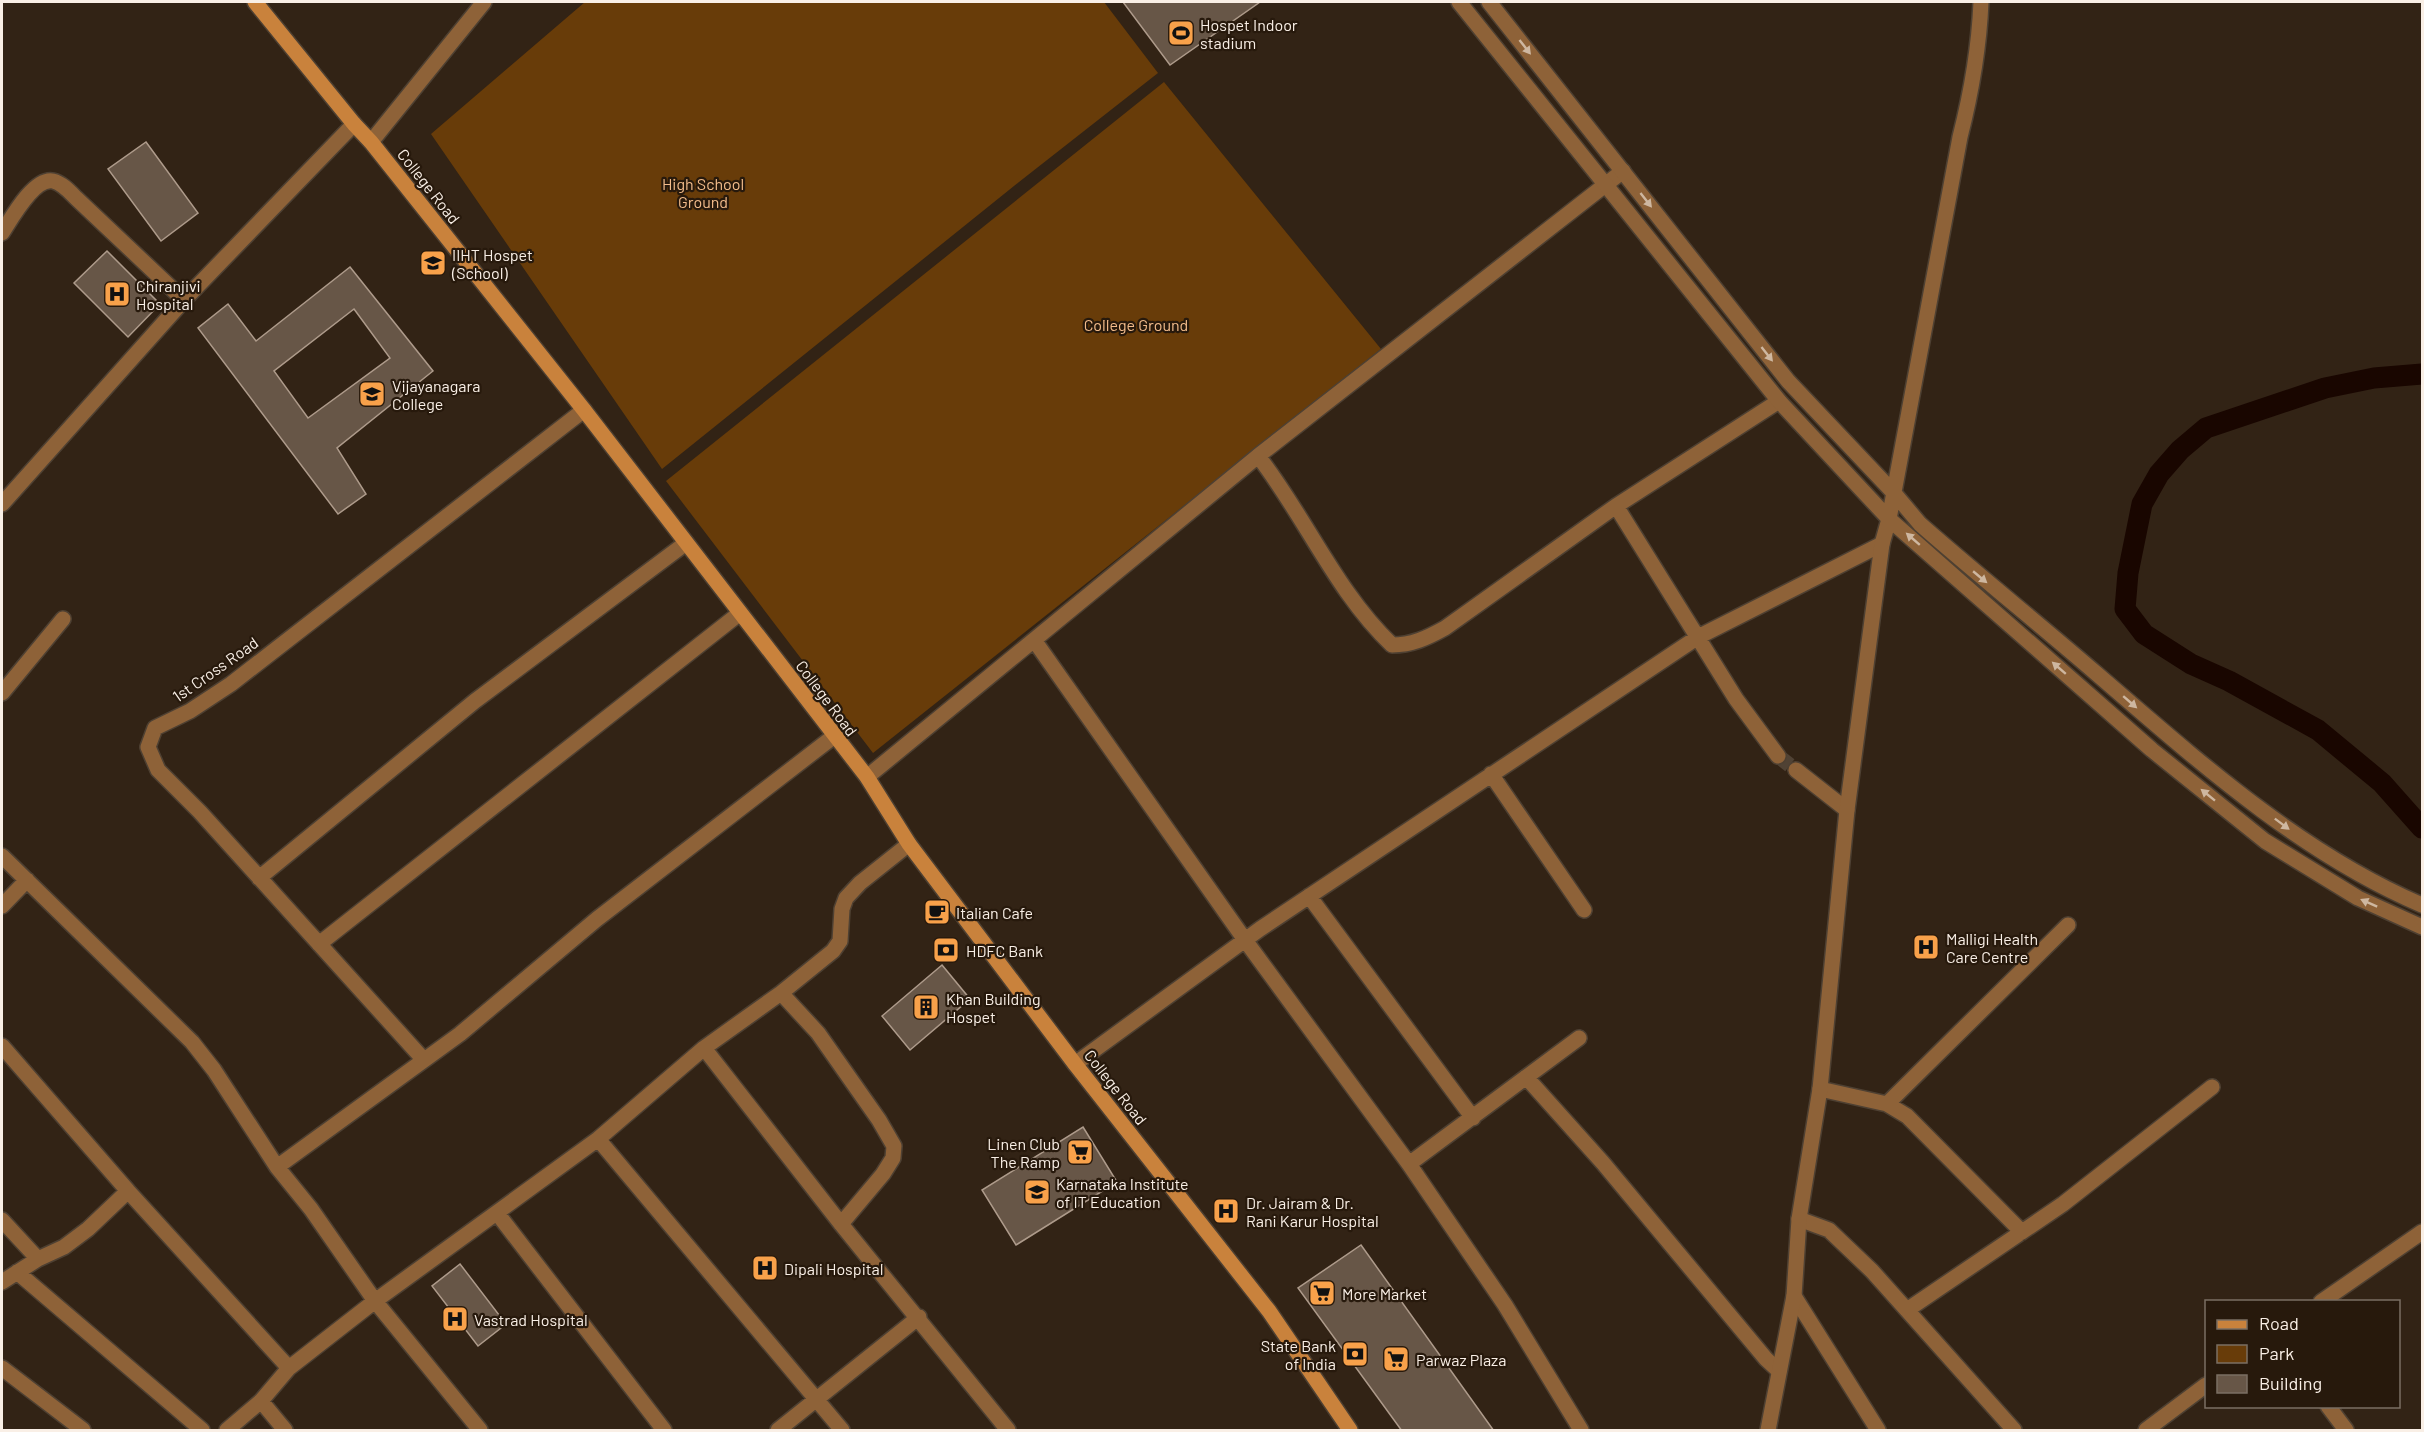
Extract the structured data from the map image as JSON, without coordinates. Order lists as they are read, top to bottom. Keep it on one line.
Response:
{"streets":{"main road":["College Road"],"street":["1st Cross Road"]},"crossings":[["College Road","1st Cross Road"]],"parks":["High School Ground","College Ground"],"places":{"sports":["Hospet Indoor stadium"],"school or university":["IIHT Hospet (School)","Vijayanagara College","Karnataka Institute of IT Education"],"hospital":["Chiranjivi Hospital","Malligi Health Care Centre","Dr. Jairam & Dr. Rani Karur Hospital","Dipali Hospital","Vastrad Hospital"],"cafe":["Italian Cafe"],"bank":["HDFC Bank","State Bank of India"],"building":["Khan Building Hospet"],"supermarket":["Linen Club The Ramp","More Market","Parwaz Plaza"]},"legend":["Road","Park","Building"]}
